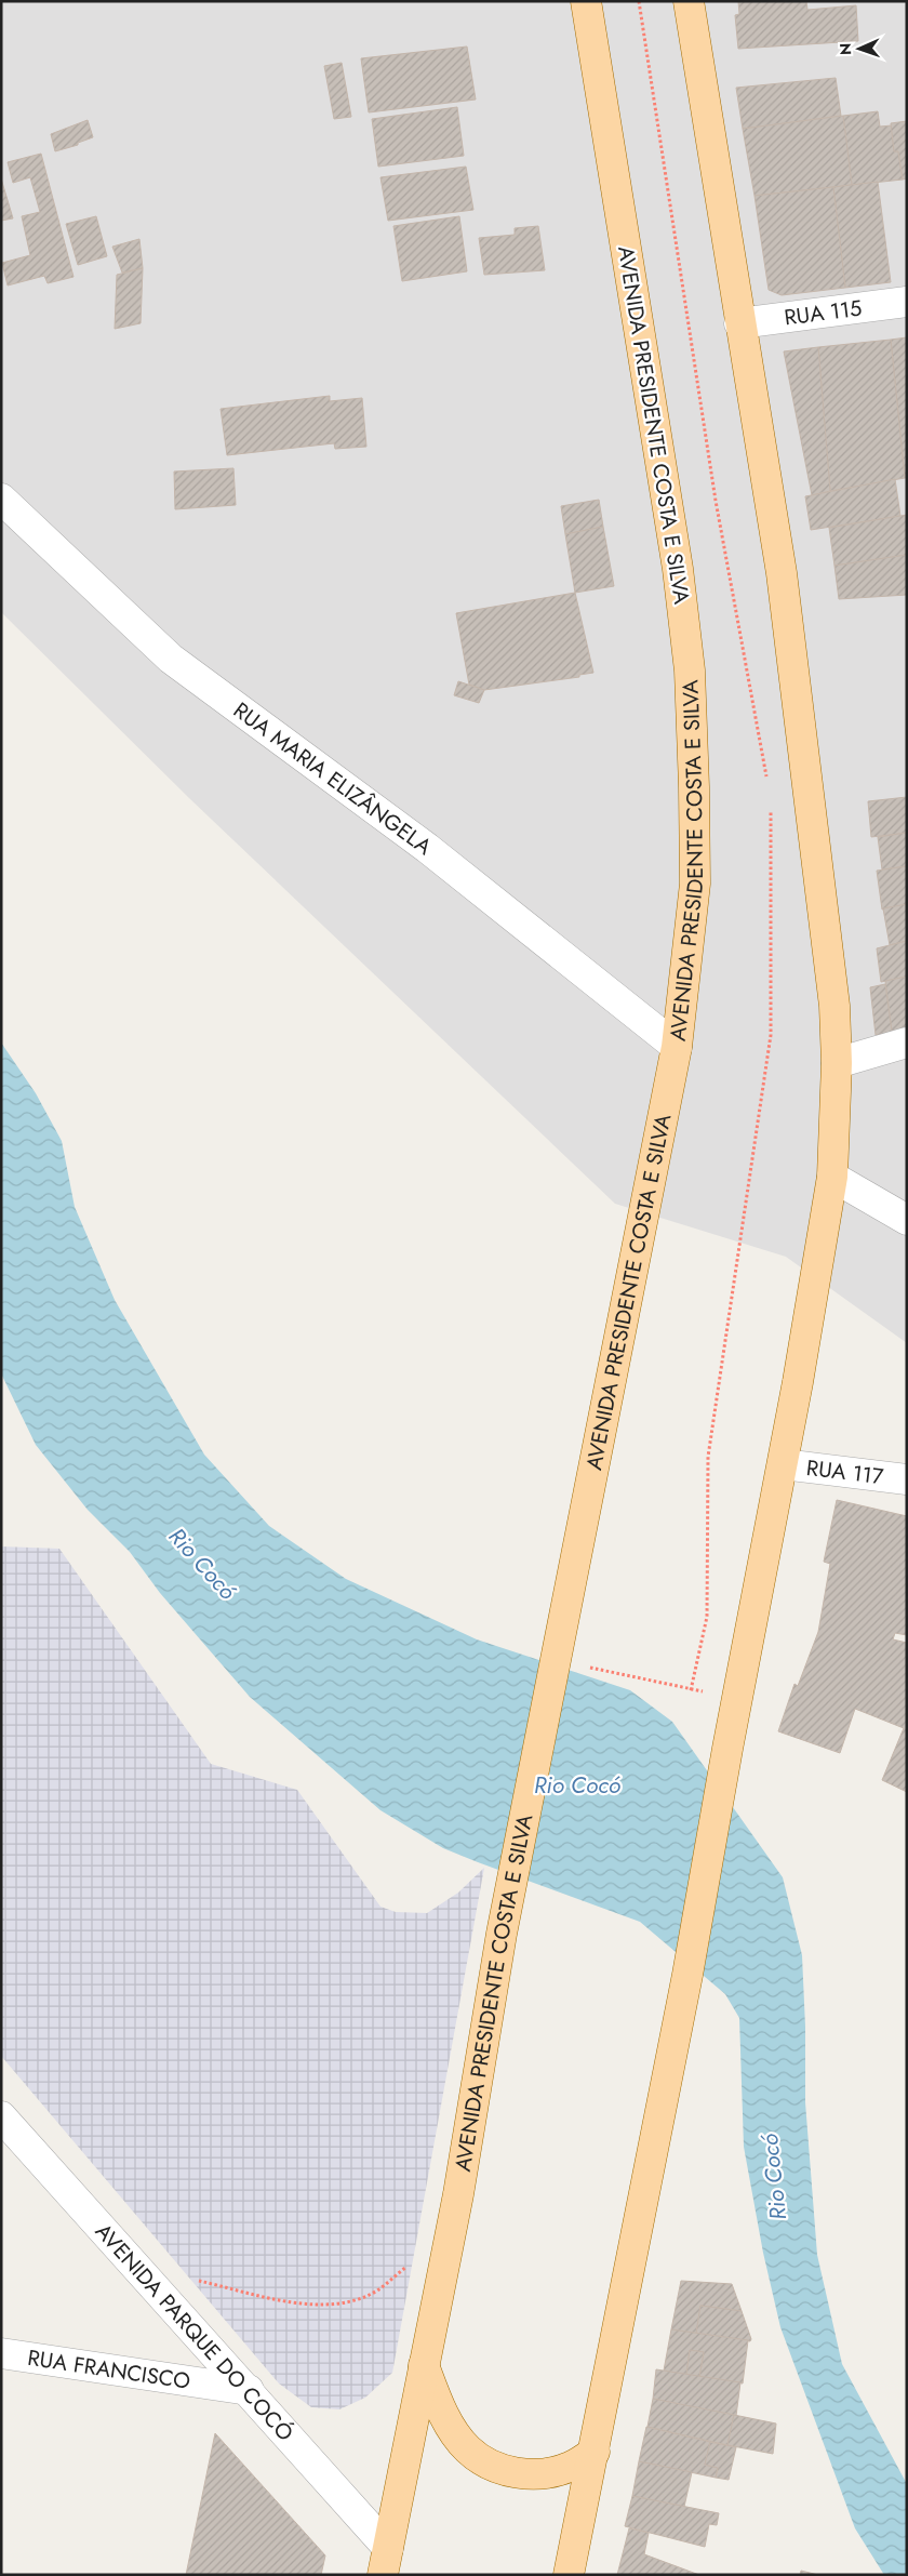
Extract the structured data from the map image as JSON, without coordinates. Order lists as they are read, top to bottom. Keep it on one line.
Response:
{"streets":{"main road":["AVENIDA PRESIDENTE COSTA E SILVA"],"street":["RUA 115","RUA MARIA ELIZÂNGELA","RUA 117","AVENIDA PARQUE DO COCÓ","RUA FRANCISCO"]},"crossings":[["AVENIDA PRESIDENTE COSTA E SILVA","RUA MARIA ELIZÂNGELA"],["AVENIDA PRESIDENTE COSTA E SILVA","AVENIDA PARQUE DO COCÓ"],["AVENIDA PARQUE DO COCÓ","RUA FRANCISCO"]],"water":["Rio Cocó"],"north":"left"}
